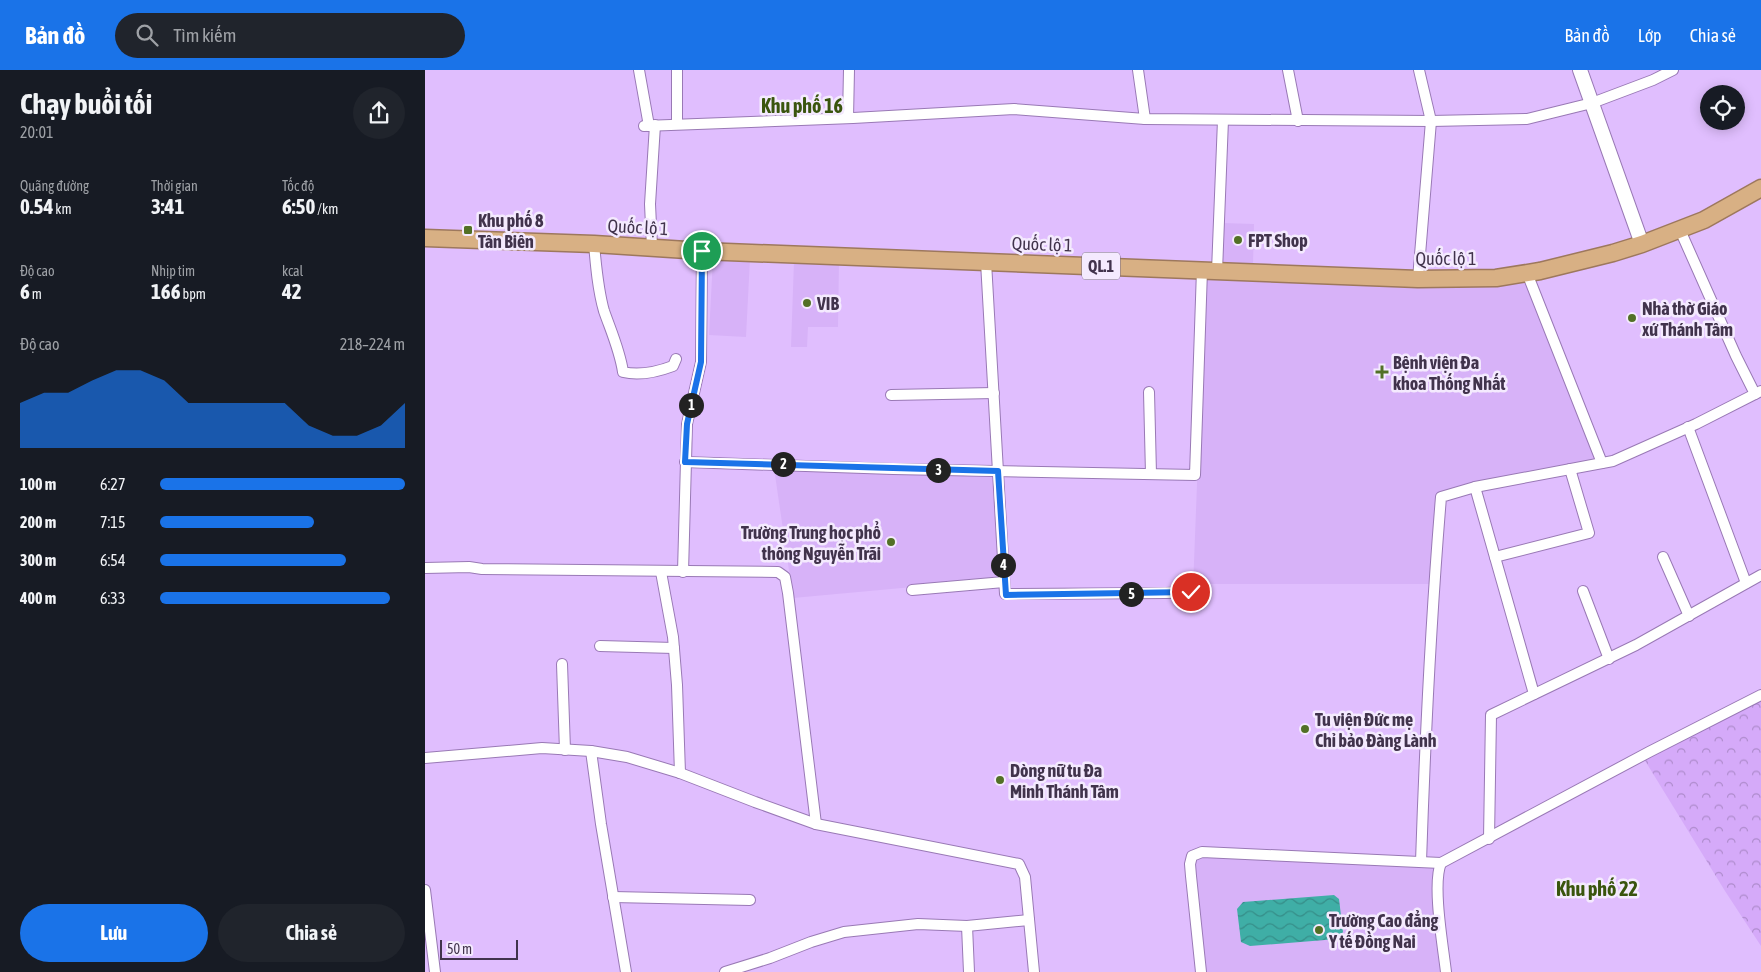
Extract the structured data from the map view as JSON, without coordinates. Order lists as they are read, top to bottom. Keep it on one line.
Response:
{"streets":{"highway":["Quốc lộ 1","QL.1"]},"districts":["Khu phố 16","Khu phố 22"],"places":{"transit":["Khu phố 8 Tân Biên"],"other":["FPT Shop","VIB","Nhà thờ Giáo xứ Thánh Tâm","Trường Trung học phổ thông Nguyễn Trãi","Tu viện Đức mẹ Chỉ bảo Đàng Lành","Dòng nữ tu Đa Minh Thánh Tâm","Trường Cao đẳng Y tế Đồng Nai"],"health":["Bệnh viện Đa khoa Thống Nhất"]},"scale_bar":"50 m","page":{"header":"Bản đồ","search":"Tìm kiếm","nav":["Bản đồ","Lớp","Chia sẻ"],"heading":["Chạy buổi tối","20:01"],"stats":[["Quãng đường","0.54 km"],["Thời gian","3:41"],["Tốc độ","6:50 /km"],["Độ cao","6 m"],["Nhịp tim","166 bpm"],["kcal","42"]],"chart":["Độ cao","218–224 m"],"pins":["1","2","3","4","5"],"list":[{"name":"100 m","note":"6:27"},{"name":"200 m","note":"7:15"},{"name":"300 m","note":"6:54"},{"name":"400 m","note":"6:33"}],"buttons":["Lưu","Chia sẻ"],"scale":"50 m"}}
